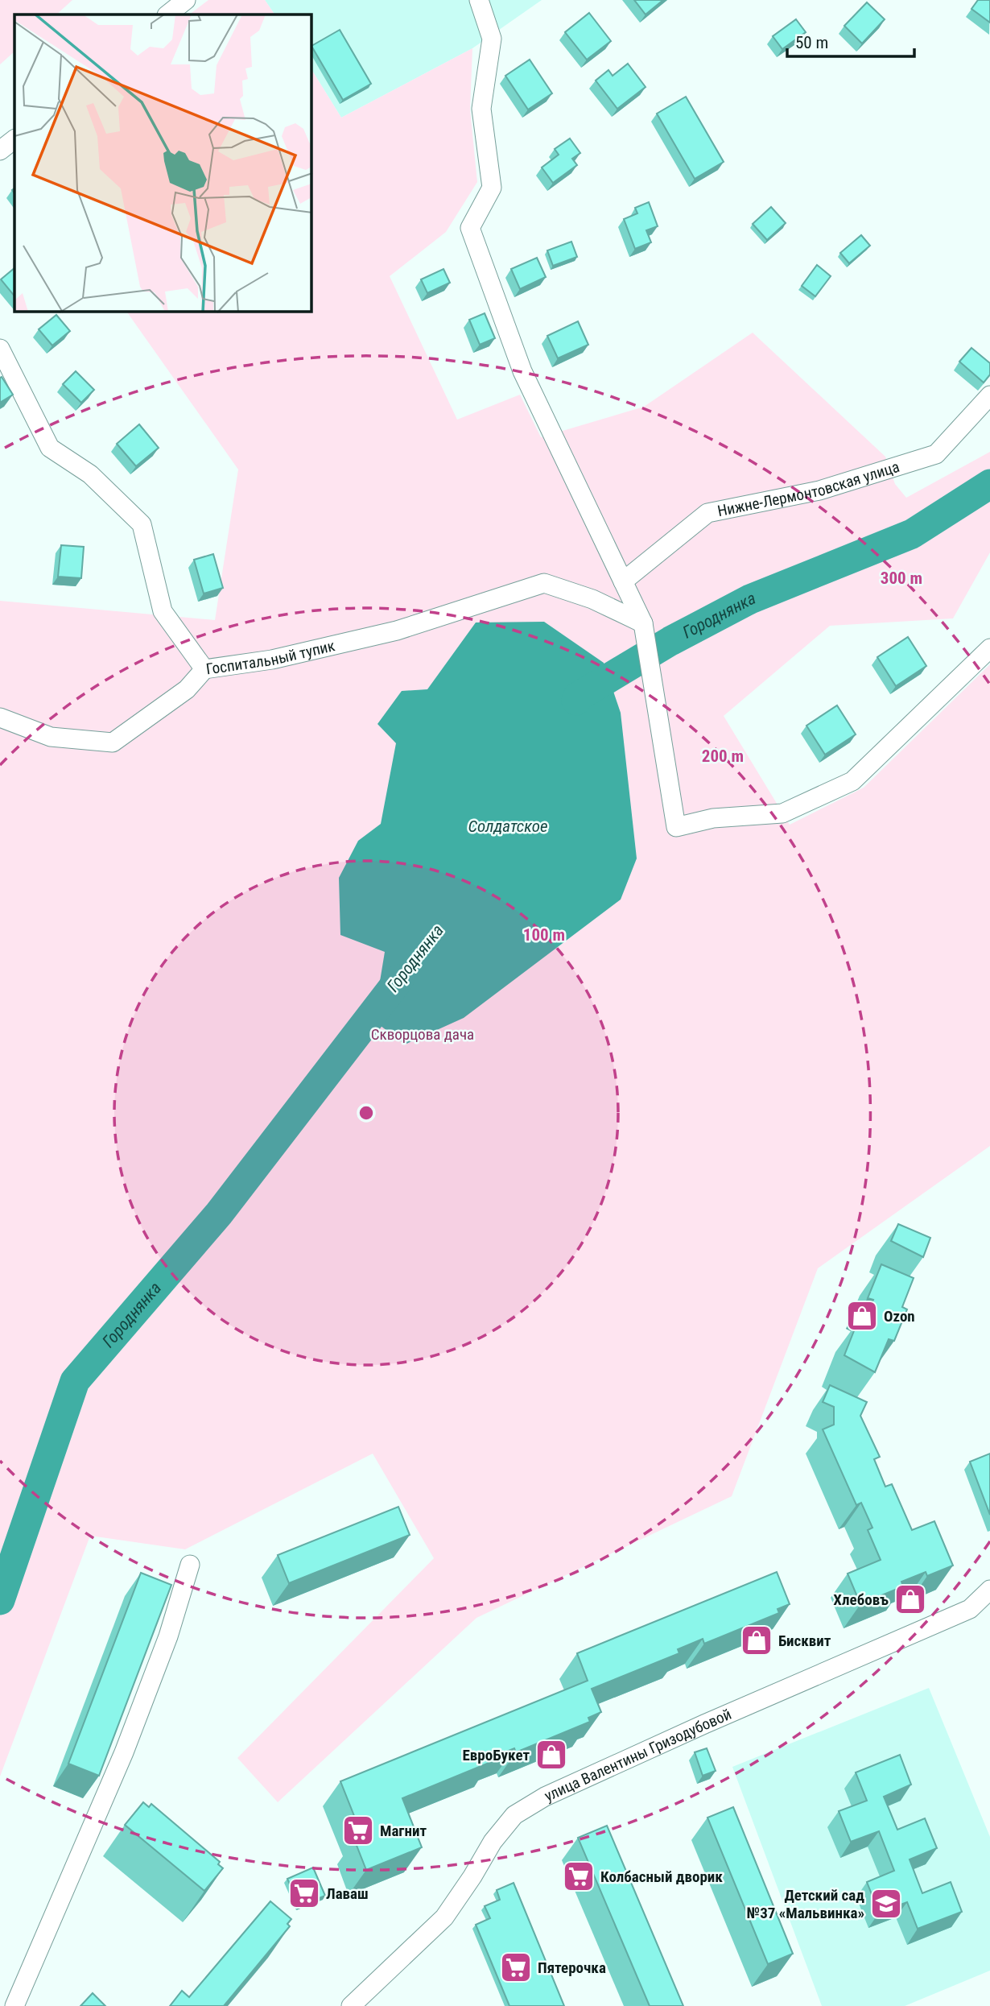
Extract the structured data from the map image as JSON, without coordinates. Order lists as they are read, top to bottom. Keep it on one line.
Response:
{"streets":{"street":["Нижне-Лермонтовская улица","Госпитальный тупик","улица Валентины Гризодубовой"]},"water":["Городнянка","Солдатское"],"parks":["Скворцова дача"],"places":{"shop":["Ozon","Хлебовъ","Бисквит","ЕвроБукет"],"supermarket":["Магнит","Колбасный дворик","Лаваш","Пятерочка"],"school or university":["Детский сад №37 «Мальвинка»"]},"scale_bar":"50 m","rings":["300 m","200 m","100 m"]}
